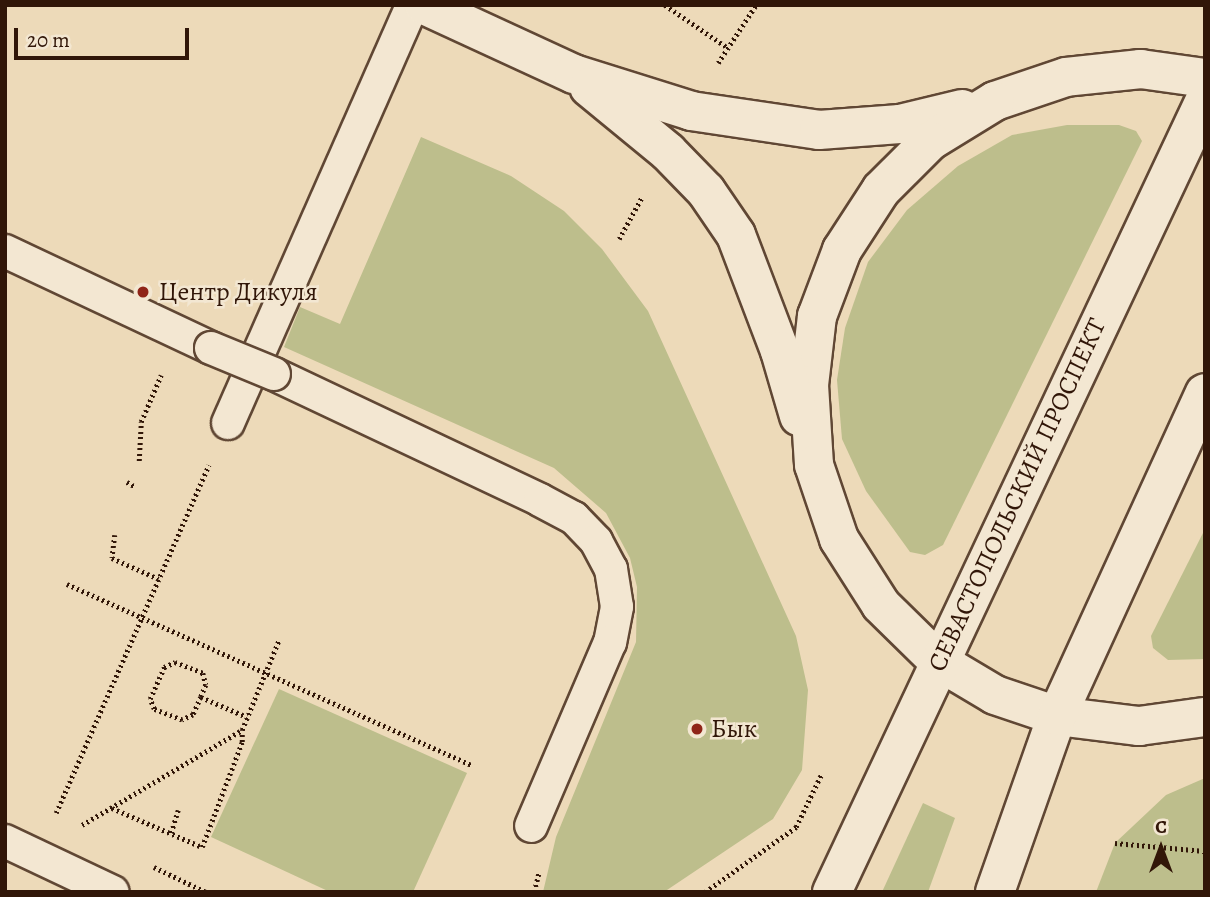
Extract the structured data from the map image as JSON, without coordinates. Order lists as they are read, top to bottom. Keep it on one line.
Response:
{"streets":{"main road":["СЕВАСТОПОЛЬСКИЙ ПРОСПЕКТ"]},"places":["Центр Дикуля","Бык"],"scale_bar":"20 m","north":"top"}
